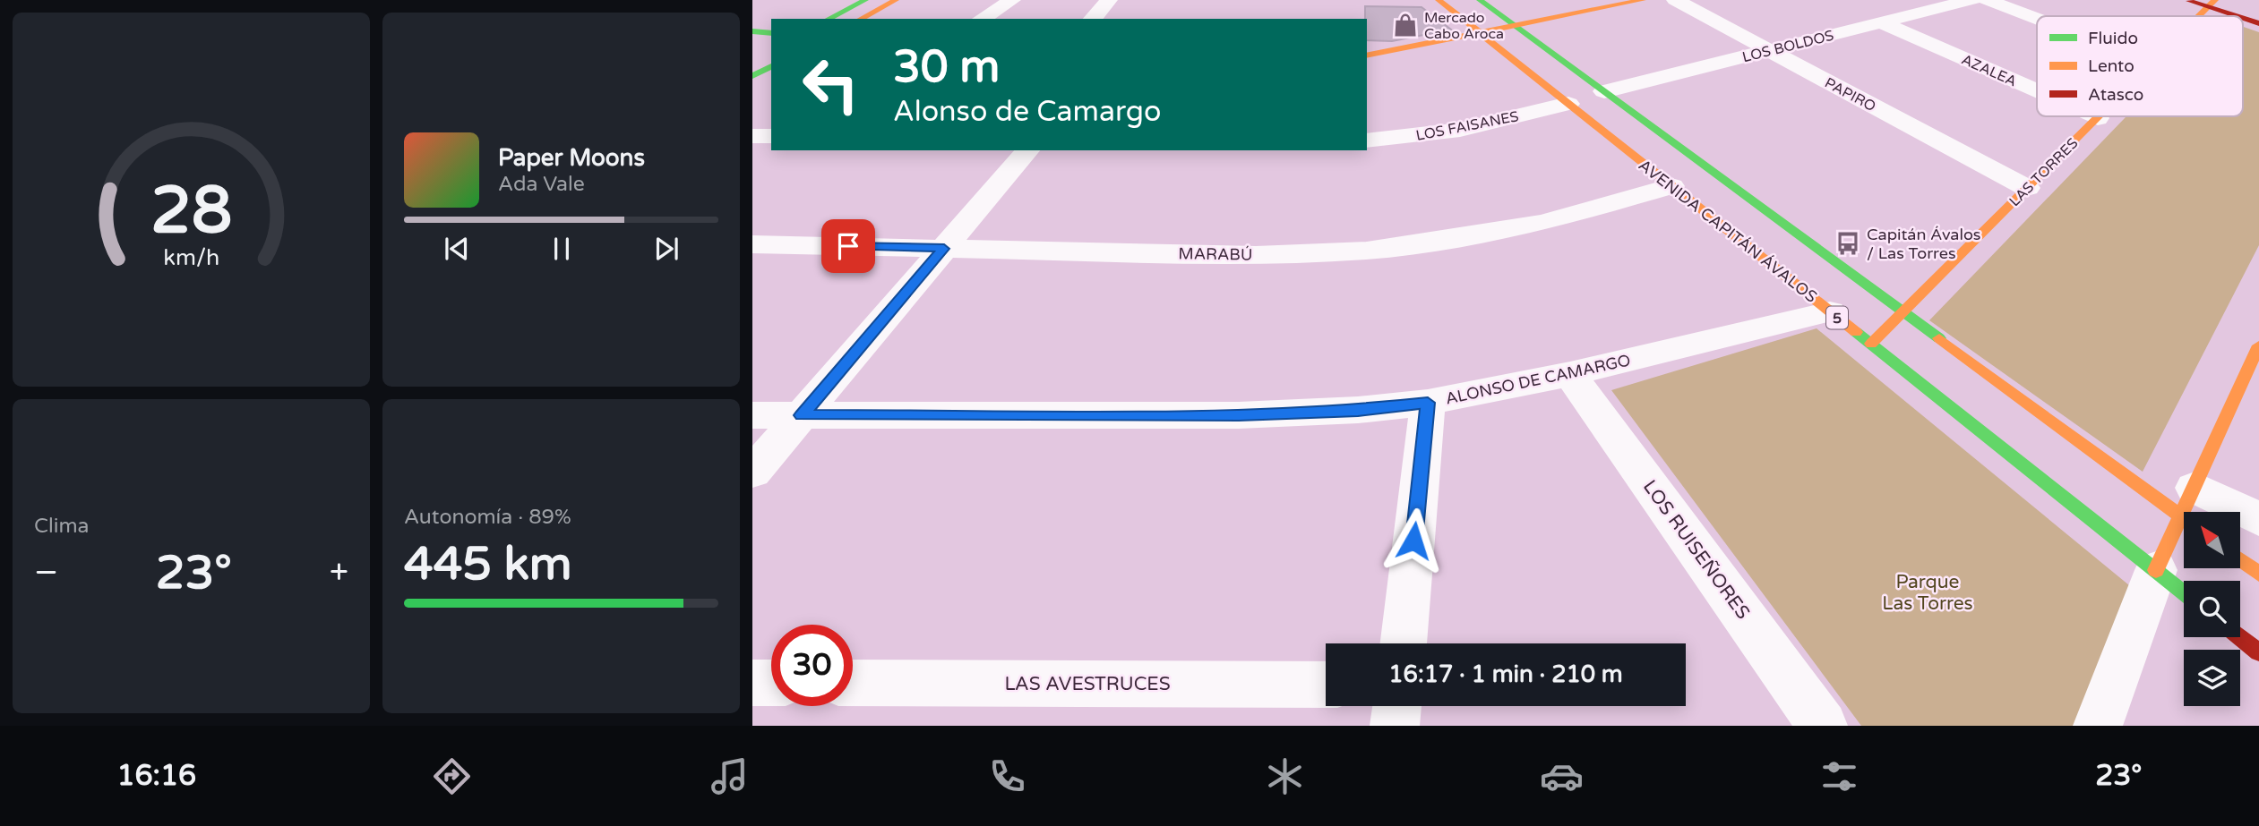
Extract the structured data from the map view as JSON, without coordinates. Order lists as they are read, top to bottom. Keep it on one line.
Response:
{"streets":{"main road":["LAS TORRES","AVENIDA CAPITÁN ÁVALOS","5"],"street":["LOS BOLDOS","AZALEA","PAPIRO","LOS FAISANES","MARABÚ","ALONSO DE CAMARGO","LOS RUISEÑORES","LAS AVESTRUCES"]},"crossings":[["LOS BOLDOS","AZALEA"],["LOS BOLDOS","PAPIRO"],["AZALEA","LAS TORRES"],["PAPIRO","LAS TORRES"],["LOS FAISANES","AVENIDA CAPITÁN ÁVALOS"],["LAS TORRES","AVENIDA CAPITÁN ÁVALOS"],["AVENIDA CAPITÁN ÁVALOS","MARABÚ"],["AVENIDA CAPITÁN ÁVALOS","ALONSO DE CAMARGO"],["ALONSO DE CAMARGO","LOS RUISEÑORES"]],"parks":["Parque Las Torres"],"places":{"shop":["Mercado Cabo Aroca"],"bus stop":["Capitán Ávalos / Las Torres"]},"legend":["Fluido","Lento","Atasco"],"north":"top left","page":{"turn":["30 m","Alonso de Camargo"],"song":["Paper Moons","Ada Vale"],"tile":["Clima",["Autonomía · 89%","445 km"]],"heat":["−","23°","+"],"limit":"30","trip":"16:17 · 1 min · 210 m","tabs":["16:16","23°"],"gauge":["28","km/h"]}}
